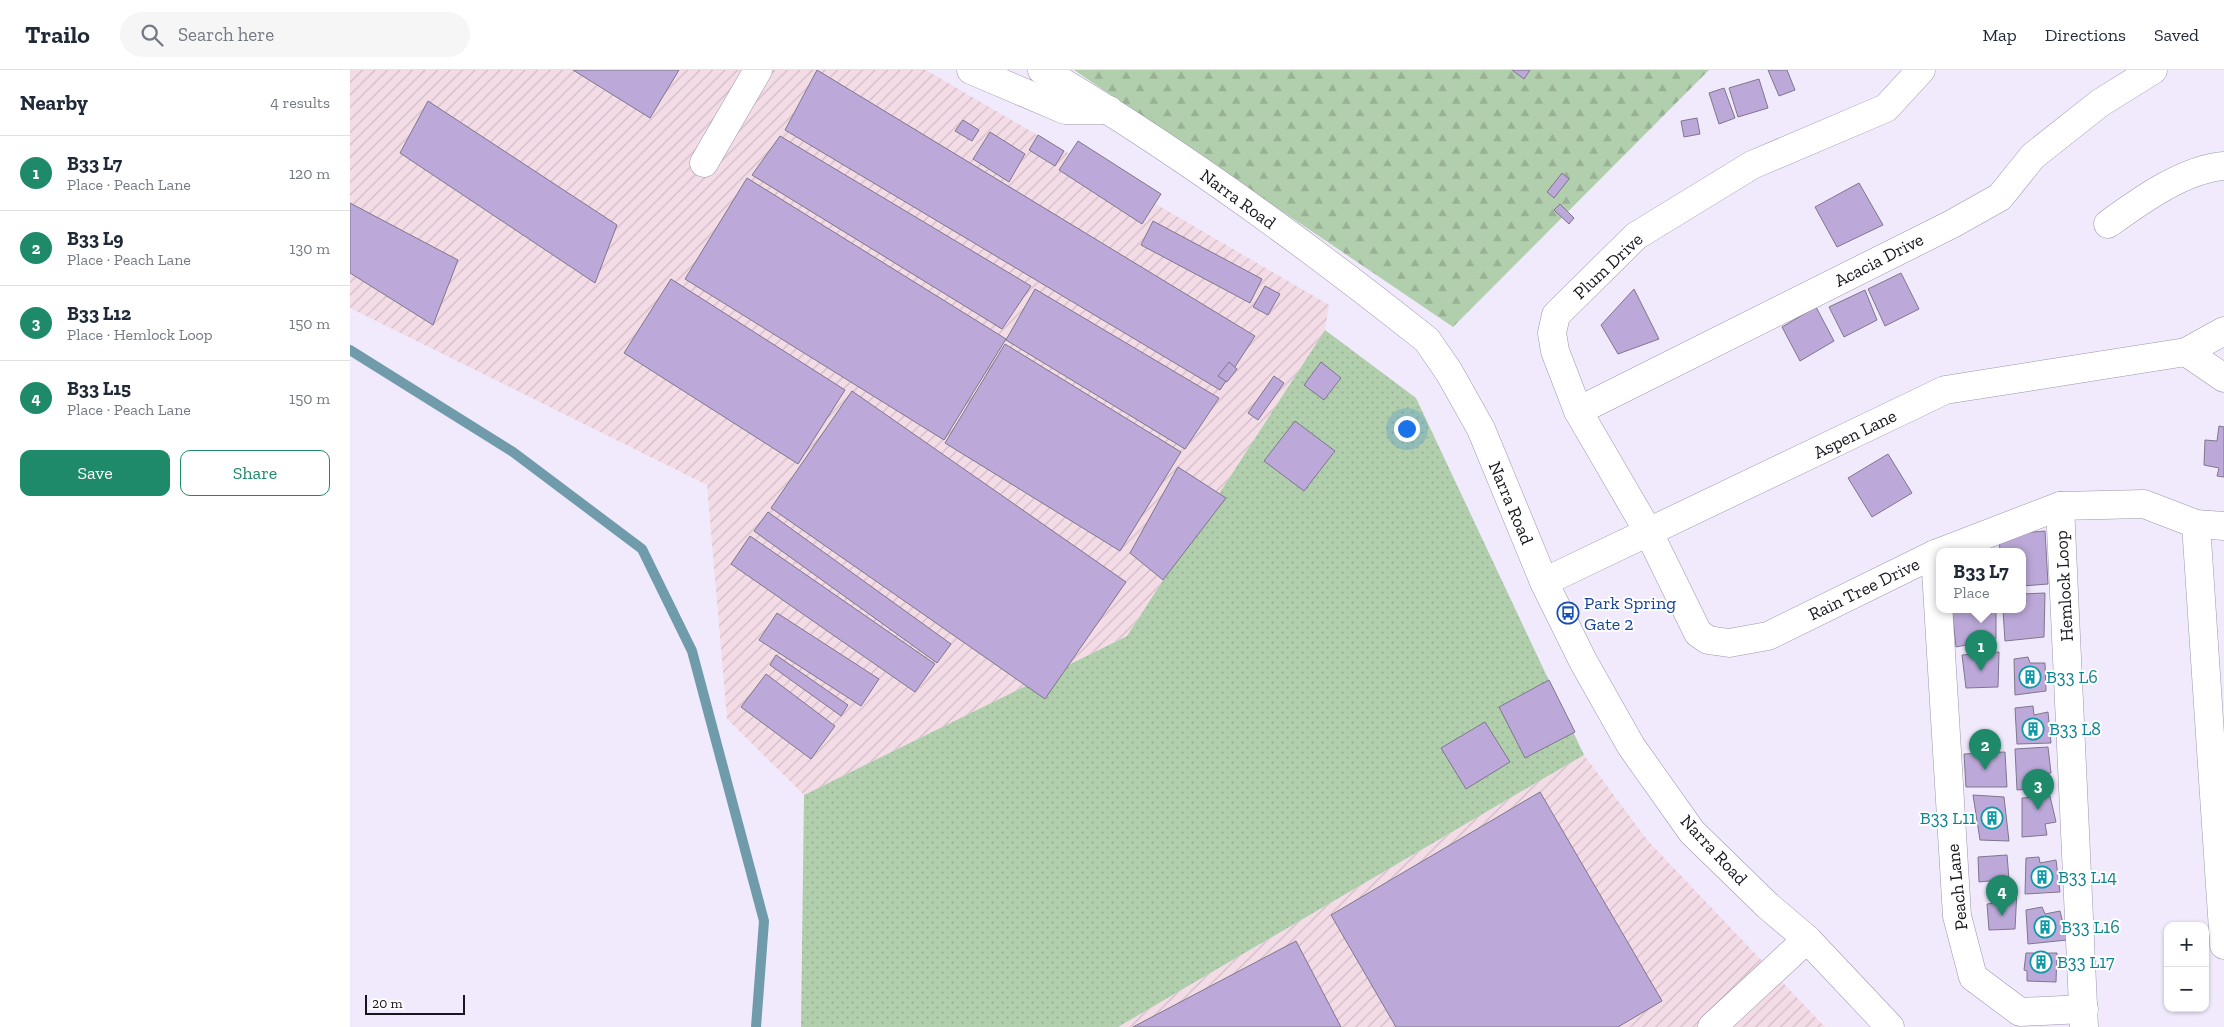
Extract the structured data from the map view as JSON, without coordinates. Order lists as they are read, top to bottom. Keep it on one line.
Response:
{"streets":{"street":["Narra Road","Acacia Drive","Plum Drive","Aspen Lane","Hemlock Loop","Rain Tree Drive","Peach Lane"]},"crossings":[["Narra Road","Aspen Lane"],["Acacia Drive","Plum Drive"],["Plum Drive","Aspen Lane"],["Plum Drive","Rain Tree Drive"],["Aspen Lane","Rain Tree Drive"],["Hemlock Loop","Rain Tree Drive"],["Hemlock Loop","Peach Lane"],["Rain Tree Drive","Peach Lane"]],"places":{"bus stop":["Park Spring Gate 2"],"building":["B33 L6","B33 L8","B33 L11","B33 L14","B33 L16","B33 L17"]},"scale_bar":"20 m","page":{"header":"Trailo","search":"Search here","nav":["Map","Directions","Saved"],"heading":["Nearby","4 results"],"list":[{"mark":"1","name":"B33 L7","note":"Place · Peach Lane","value":"120 m"},{"mark":"2","name":"B33 L9","note":"Place · Peach Lane","value":"130 m"},{"mark":"3","name":"B33 L12","note":"Place · Hemlock Loop","value":"150 m"},{"mark":"4","name":"B33 L15","note":"Place · Peach Lane","value":"150 m"}],"buttons":["Save","Share"],"popup":["B33 L7","Place"],"pins":["1","2","3","4"],"map_buttons":["+","−"],"scale":"20 m"}}
